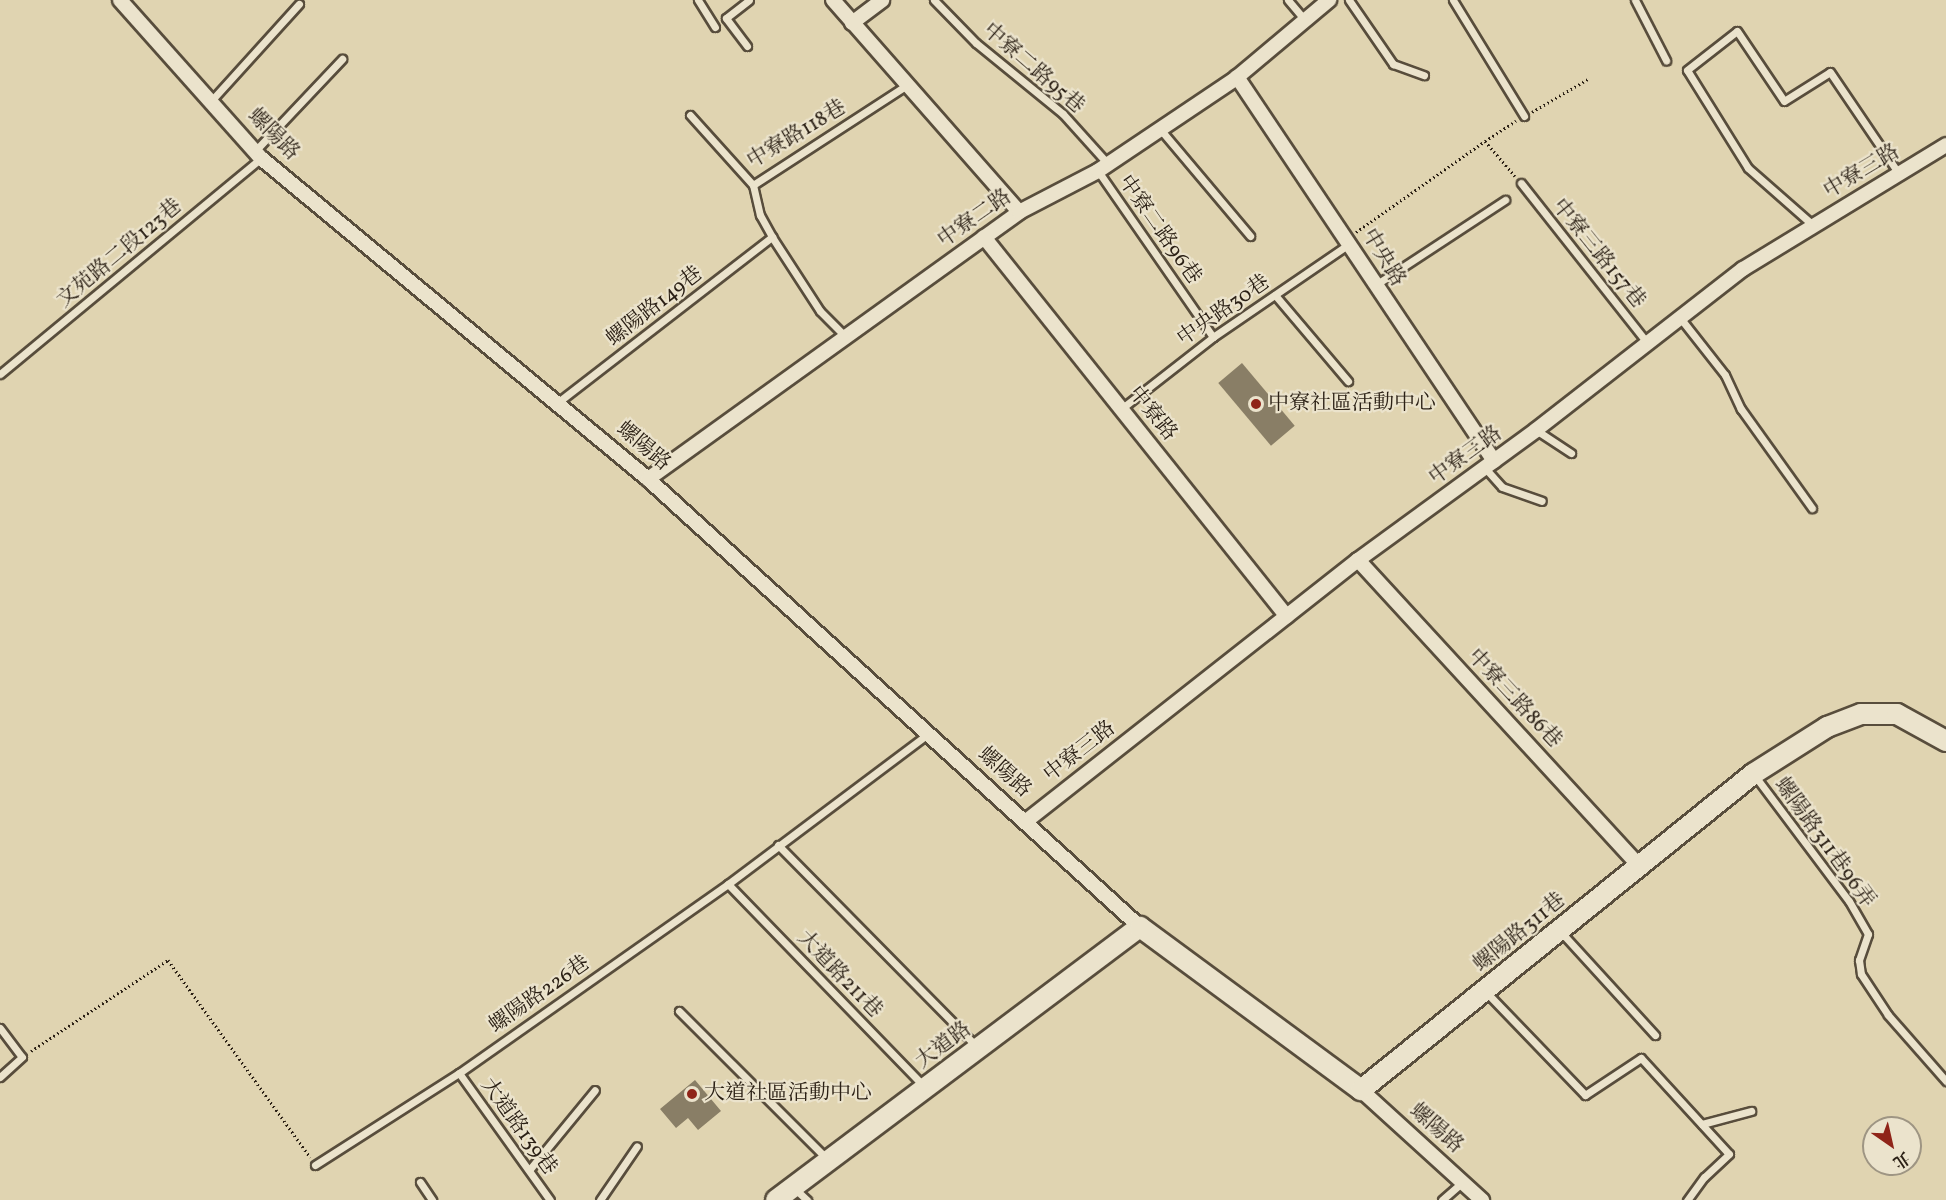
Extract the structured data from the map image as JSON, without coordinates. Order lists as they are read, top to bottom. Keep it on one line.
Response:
{"streets":{"street":["螺陽路","中寮三路","中寮二路","中央路","中寮路","中寮三路86巷","螺陽路311巷","大道路"],"lane":["中寮二路95巷","中寮路118巷","中寮二路96巷","文苑路二段123巷","中寮三路157巷","螺陽路149巷","中央路30巷","螺陽路311巷96弄","大道路211巷","螺陽路226巷","大道路139巷"]},"crossings":[["中寮二路95巷","中寮二路"],["中寮二路95巷","中寮二路96巷"],["螺陽路","中寮三路"],["螺陽路","中寮二路"],["螺陽路","文苑路二段123巷"],["螺陽路","螺陽路149巷"],["螺陽路","螺陽路311巷"],["螺陽路","螺陽路226巷"],["螺陽路","大道路"],["中寮三路","中寮三路157巷"],["中寮三路","中央路"],["中寮三路","中寮路"],["中寮三路","中寮三路86巷"],["中寮二路","中寮二路96巷"],["中寮二路","中央路"],["中寮二路","中寮路"],["中寮二路96巷","中央路30巷"],["中央路","中央路30巷"],["中央路30巷","中寮路"],["中寮三路86巷","螺陽路311巷"],["螺陽路311巷96弄","螺陽路311巷"],["大道路211巷","螺陽路226巷"],["大道路211巷","大道路"],["螺陽路226巷","大道路139巷"]],"places":["中寮社區活動中心","大道社區活動中心"],"north":"bottom right"}
